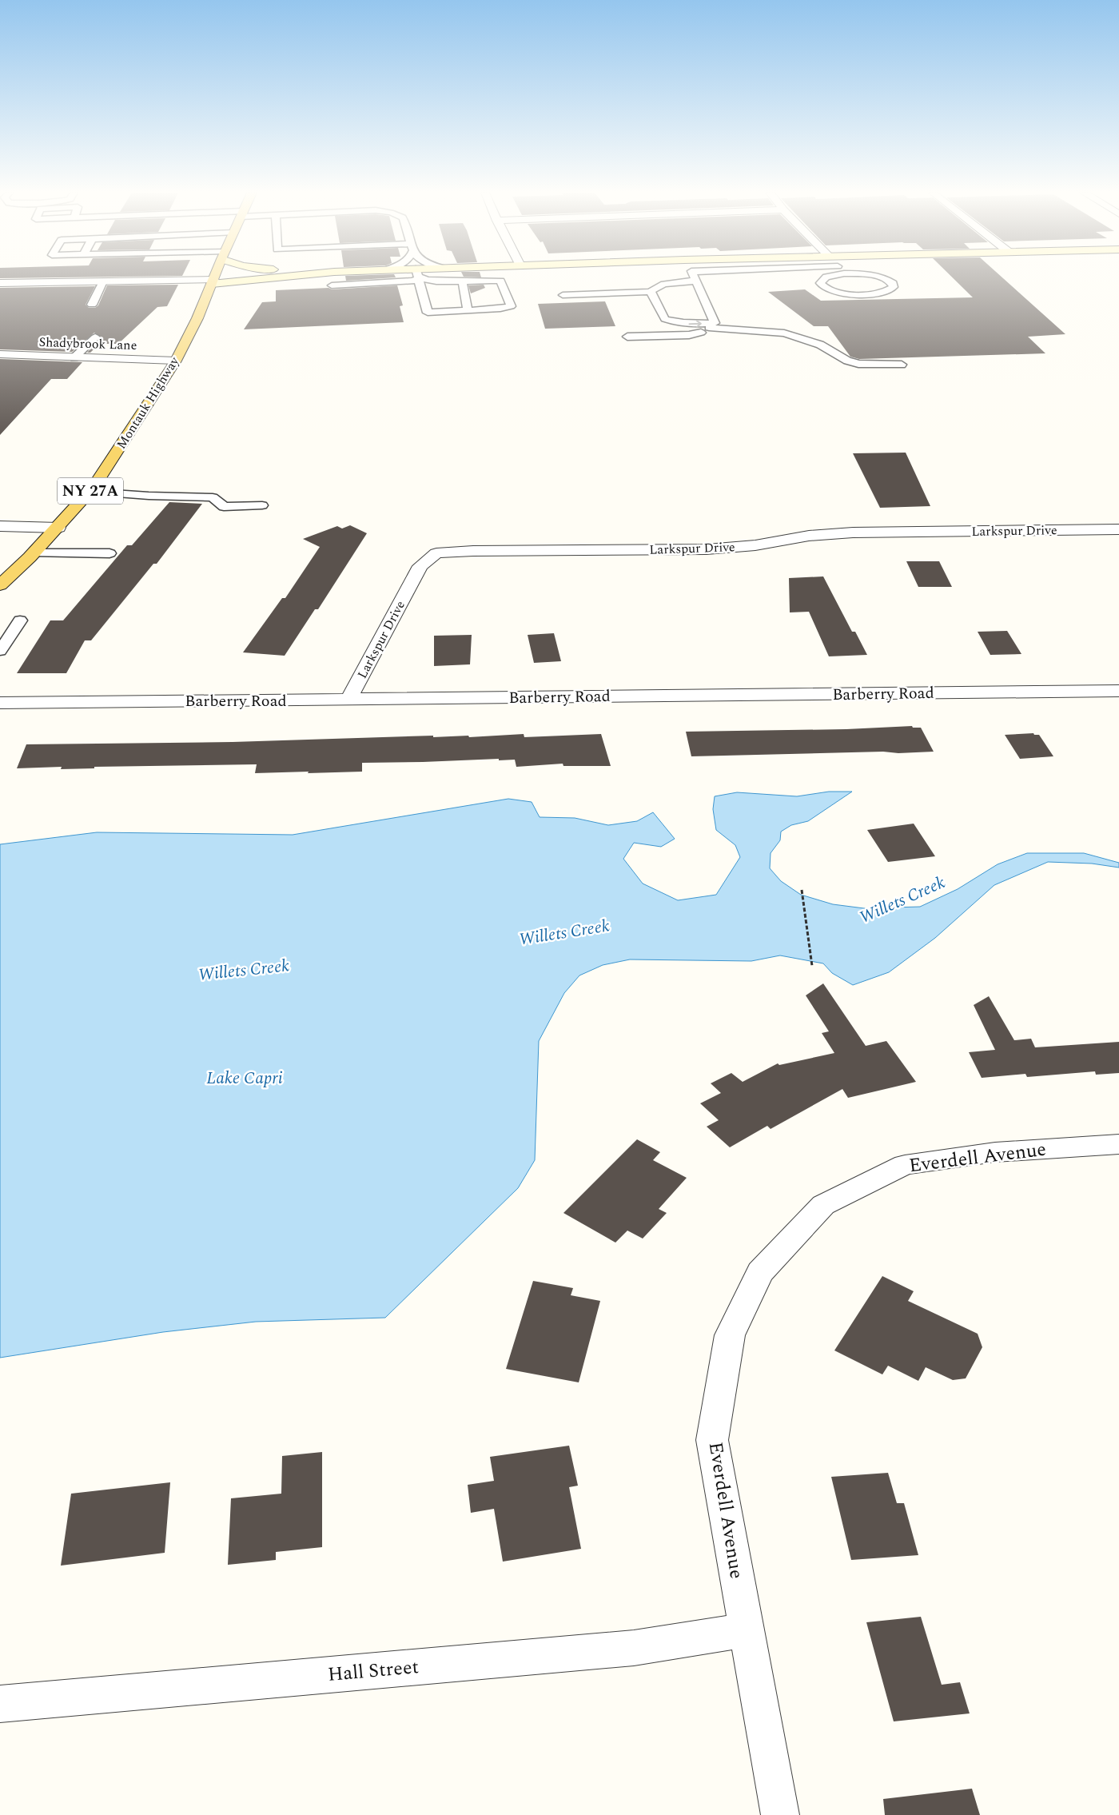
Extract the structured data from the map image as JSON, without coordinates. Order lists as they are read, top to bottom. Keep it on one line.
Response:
{"streets":{"main road":["Montauk Highway","NY 27A"],"street":["Shadybrook Lane","Larkspur Drive","Barberry Road","Everdell Avenue","Hall Street"]},"crossings":[["Shadybrook Lane","Montauk Highway"],["Larkspur Drive","Barberry Road"],["Everdell Avenue","Hall Street"]],"water":["Willets Creek","Lake Capri"]}
